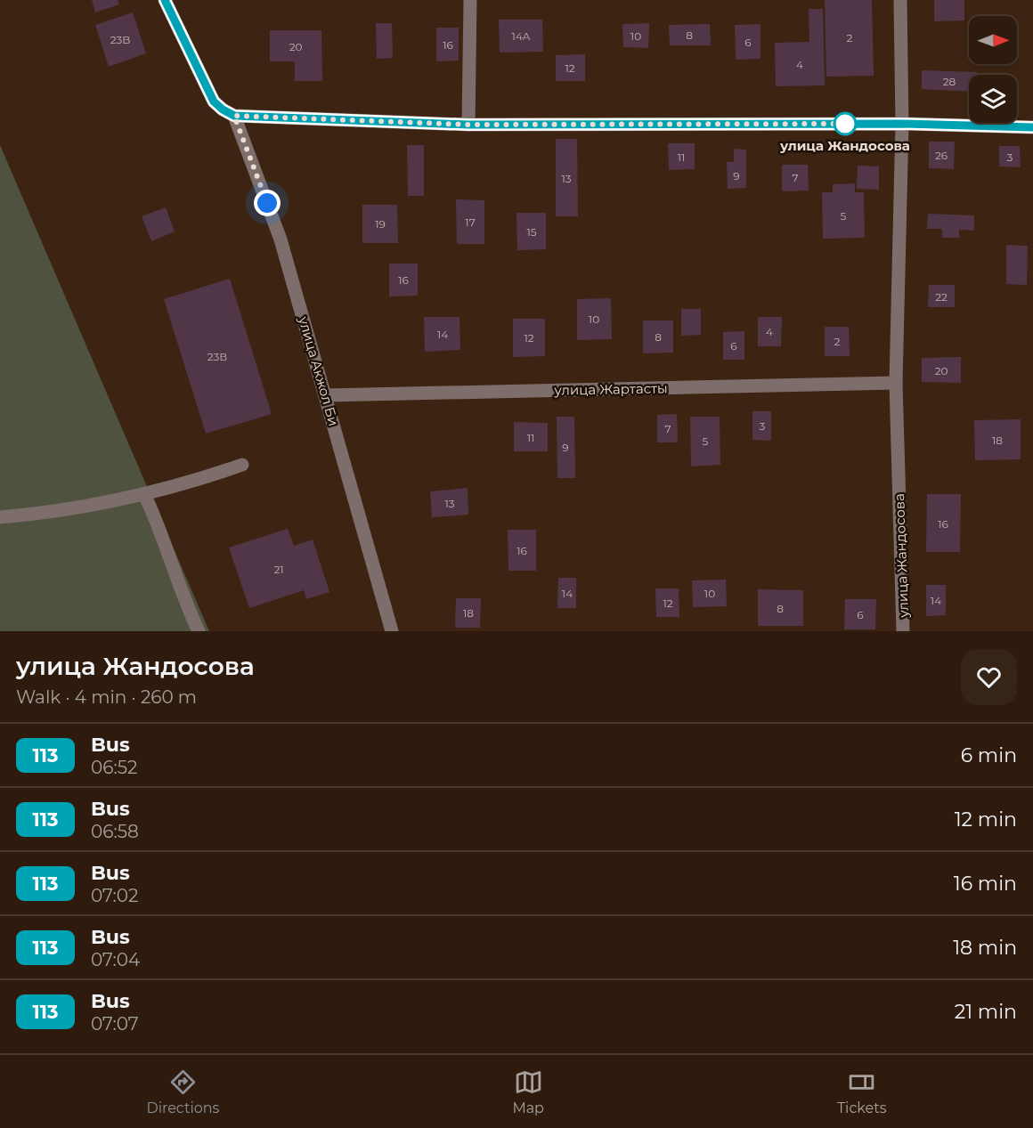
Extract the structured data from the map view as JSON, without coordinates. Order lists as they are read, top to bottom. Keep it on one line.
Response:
{"streets":{"street":["улица Акжол Би","улица Жартасты","улица Жандосова"]},"crossings":[["улица Акжол Би","улица Жартасты"],["улица Жартасты","улица Жандосова"]],"places":["улица Жандосова"],"lines":["bus line 113"],"house_numbers":["8","14A","10","2","23B","6","16","20","4","12","28","26","11","3","9","7","13","5","17","19","15","16","22","10","4","14","8","12","2","6","23В","20","3","7","11","18","5","9","13","16","16","21","14","10","14","12","8","18","6"],"north":"right","page":{"heading":["улица Жандосова","Walk · 4 min · 260 m"],"list":[{"mark":"113","name":"Bus","note":"06:52","value":"6 min"},{"mark":"113","name":"Bus","note":"06:58","value":"12 min"},{"mark":"113","name":"Bus","note":"07:02","value":"16 min"},{"mark":"113","name":"Bus","note":"07:04","value":"18 min"},{"mark":"113","name":"Bus","note":"07:07","value":"21 min"}],"tabs":["Directions","Map","Tickets"]}}
